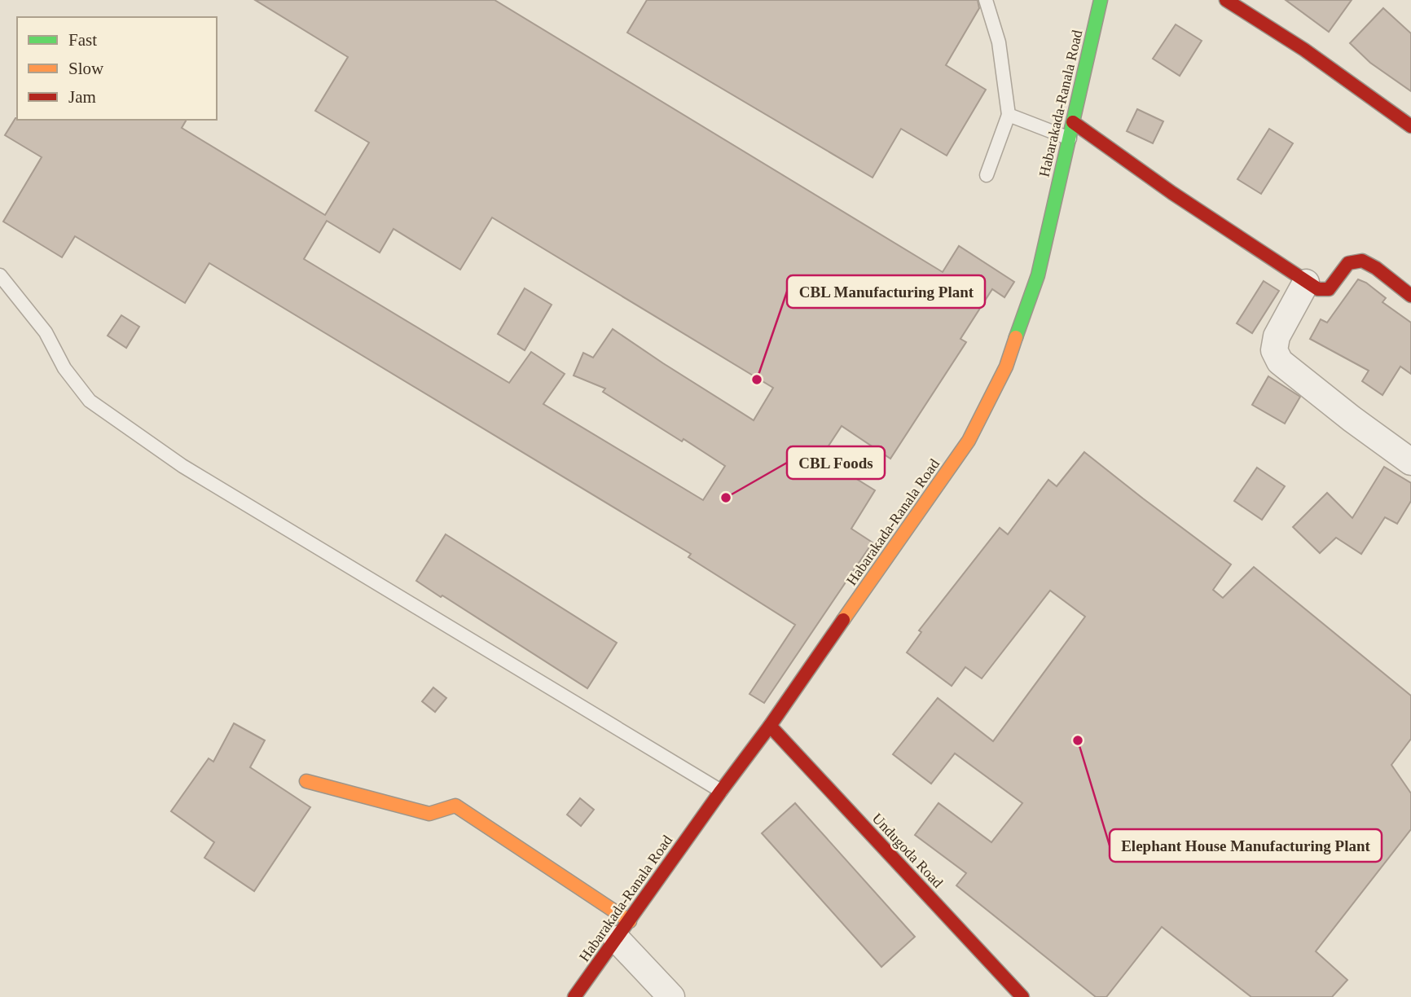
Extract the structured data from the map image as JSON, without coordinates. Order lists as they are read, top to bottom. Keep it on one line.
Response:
{"streets":{"street":["Habarakada-Ranala Road","Undugoda Road"]},"crossings":[["Habarakada-Ranala Road","Undugoda Road"]],"places":["CBL Manufacturing Plant","CBL Foods","Elephant House Manufacturing Plant"],"legend":["Fast","Slow","Jam"]}
